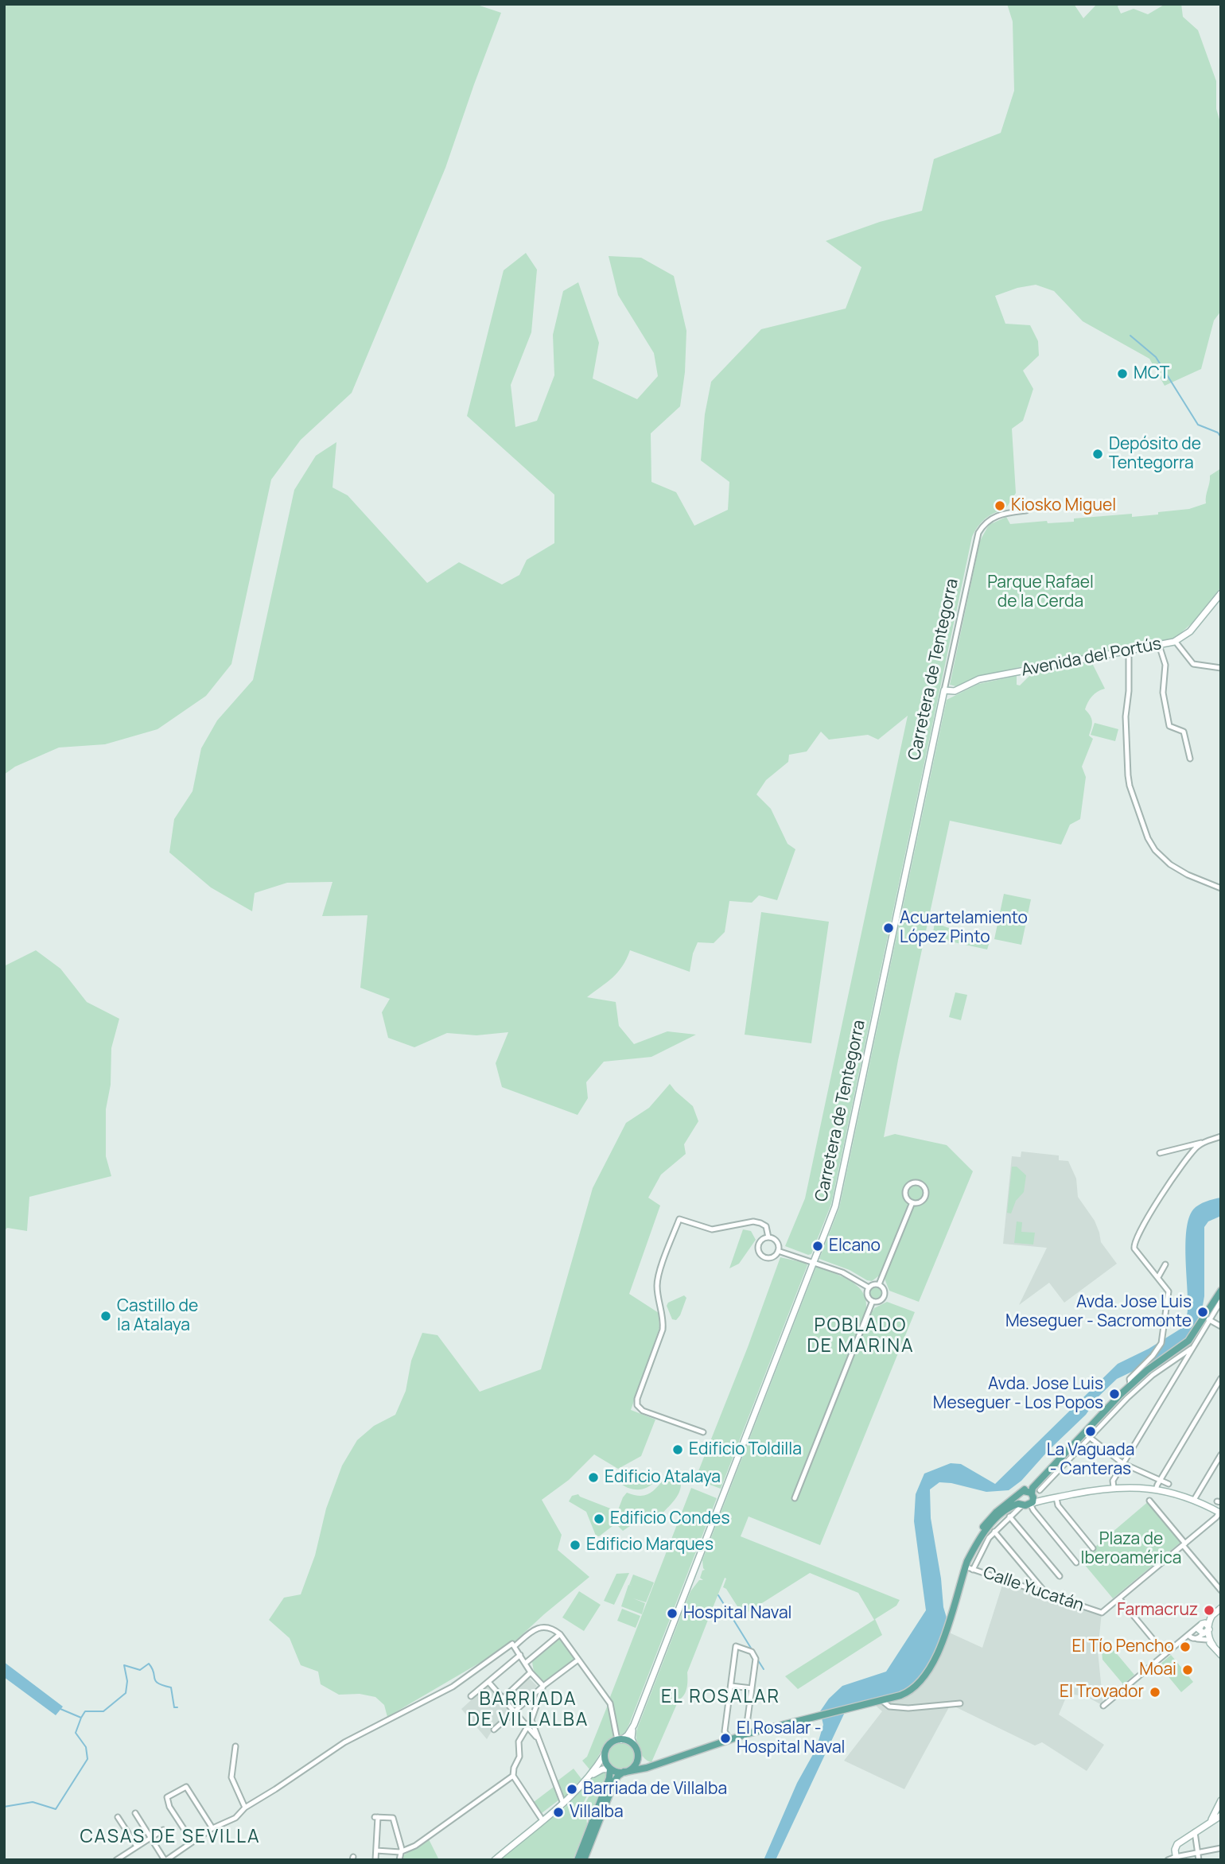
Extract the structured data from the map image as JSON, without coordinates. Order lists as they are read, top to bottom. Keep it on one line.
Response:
{"streets":{"main road":["Avenida del Portús","Carretera de Tentegorra"],"street":["Calle Yucatán"]},"crossings":[["Avenida del Portús","Carretera de Tentegorra"]],"districts":["POBLADO DE MARINA","EL ROSALAR","BARRIADA DE VILLALBA","CASAS DE SEVILLA"],"parks":["Parque Rafael de la Cerda","Plaza de Iberoamérica"],"places":["MCT","Depósito de Tentegorra","Kiosko Miguel","Acuartelamiento López Pinto","Elcano","Avda. Jose Luis Meseguer - Sacromonte","Castillo de la Atalaya","Avda. Jose Luis Meseguer - Los Popos","La Vaguada - Canteras","Edificio Toldilla","Edificio Atalaya","Edificio Condes","Edificio Marques","Farmacruz","Hospital Naval","El Tío Pencho","Moai","El Trovador","El Rosalar - Hospital Naval","Barriada de Villalba","Villalba"]}
